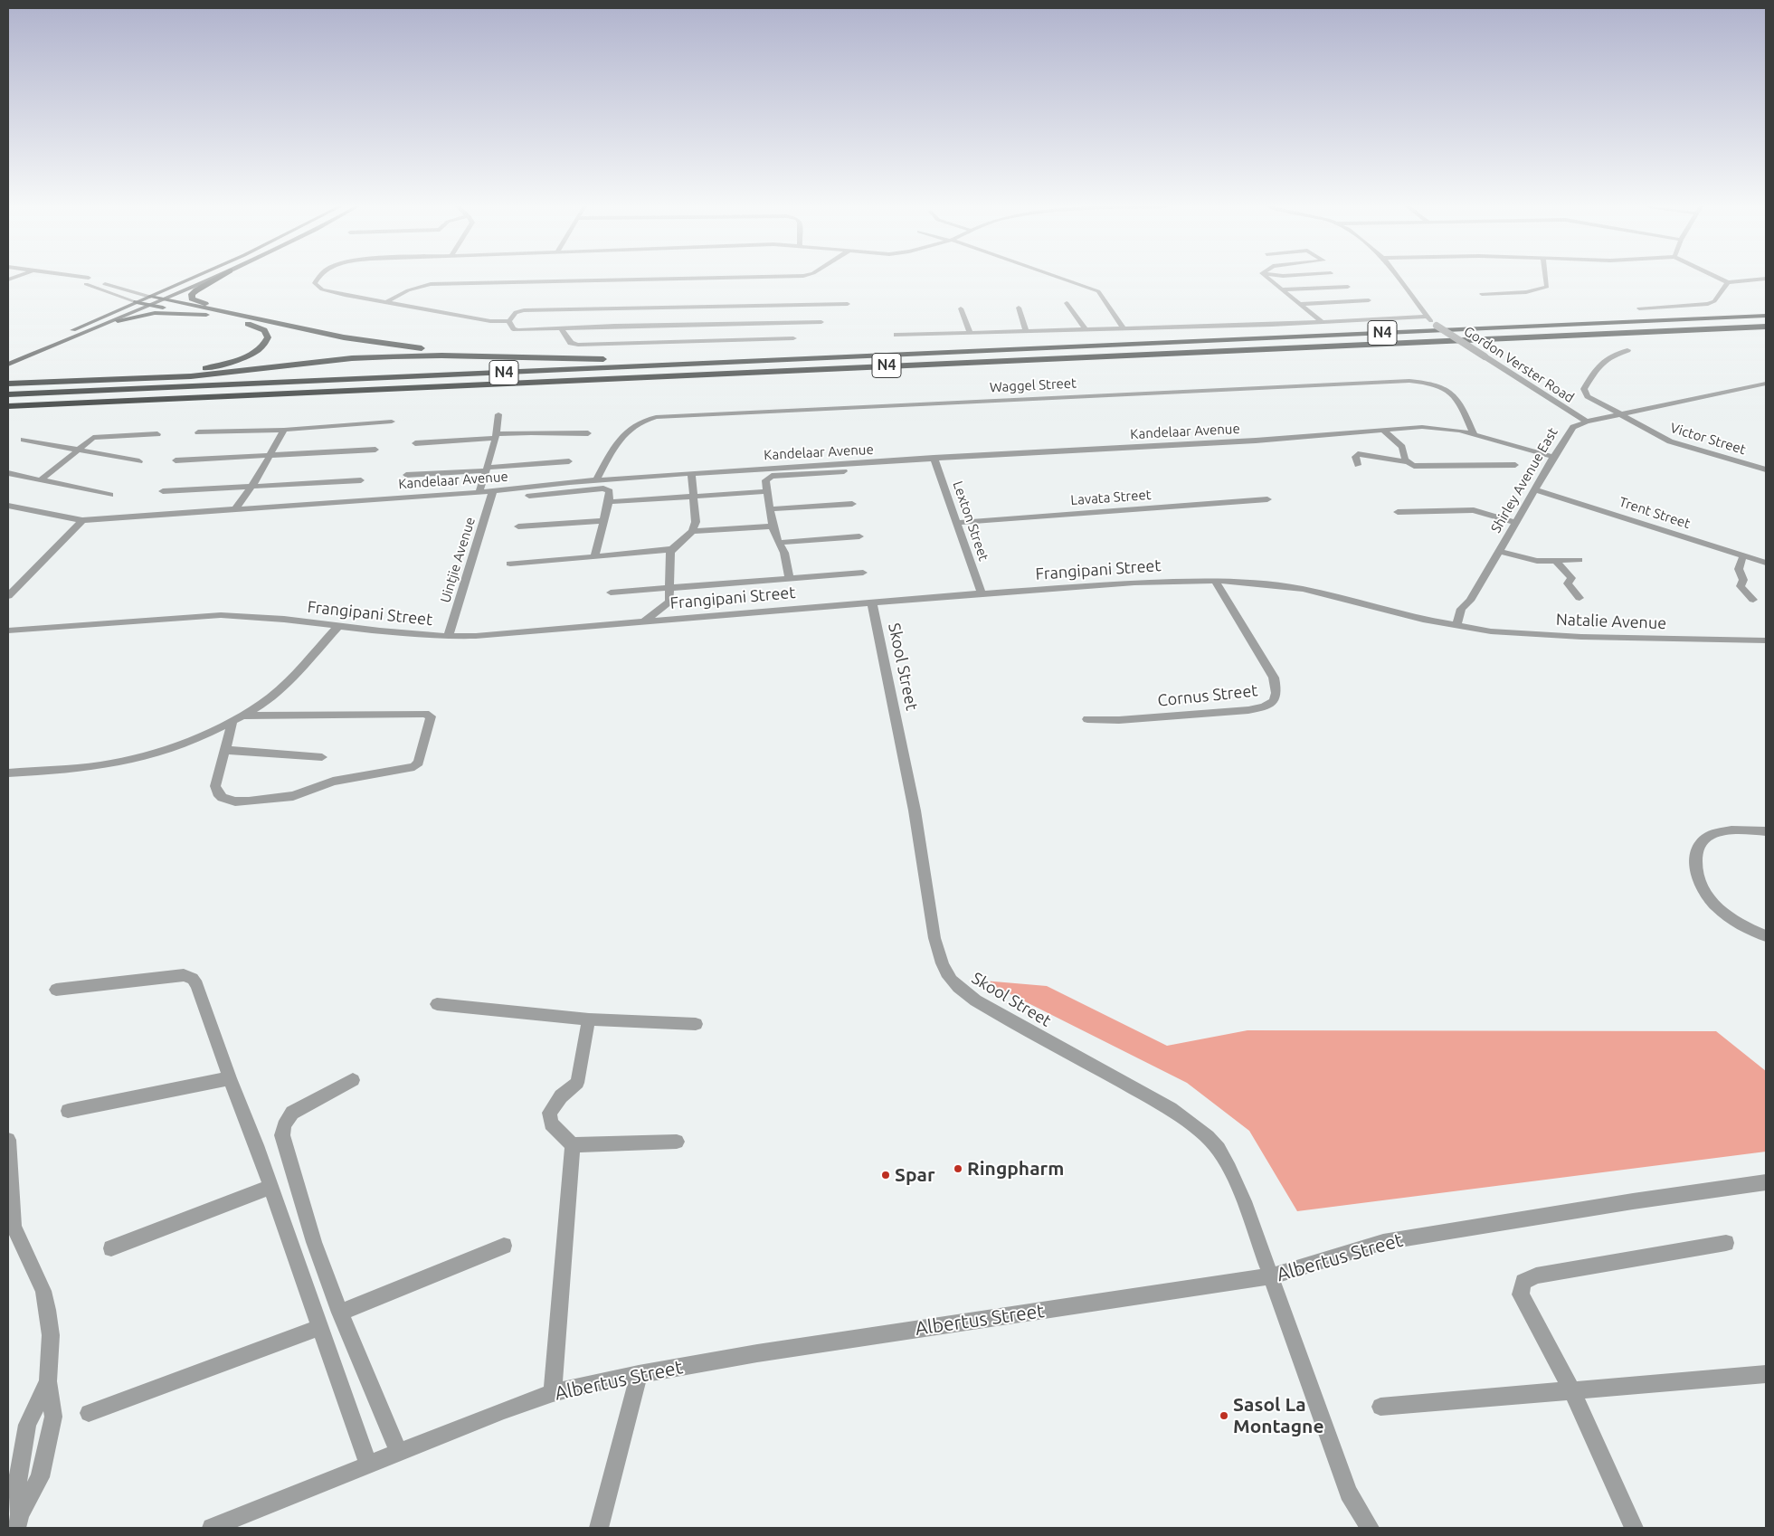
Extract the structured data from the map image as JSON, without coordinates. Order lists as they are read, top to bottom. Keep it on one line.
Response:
{"streets":{"highway":["N4"],"street":["Gordon Verster Road","Waggel Street","Kandelaar Avenue","Victor Street","Shirley Avenue East","Lavata Street","Trent Street","Lexton Street","Uintjie Avenue","Frangipani Street","Natalie Avenue","Skool Street","Cornus Street","Albertus Street"]},"crossings":[["Gordon Verster Road","Shirley Avenue East"],["Waggel Street","Kandelaar Avenue"],["Kandelaar Avenue","Shirley Avenue East"],["Kandelaar Avenue","Lexton Street"],["Kandelaar Avenue","Uintjie Avenue"],["Victor Street","Shirley Avenue East"],["Shirley Avenue East","Trent Street"],["Shirley Avenue East","Frangipani Street"],["Shirley Avenue East","Natalie Avenue"],["Lavata Street","Lexton Street"],["Lexton Street","Frangipani Street"],["Uintjie Avenue","Frangipani Street"],["Frangipani Street","Natalie Avenue"],["Frangipani Street","Skool Street"],["Frangipani Street","Cornus Street"],["Skool Street","Albertus Street"]],"places":["Ringpharm","Spar","Sasol La Montagne"]}
